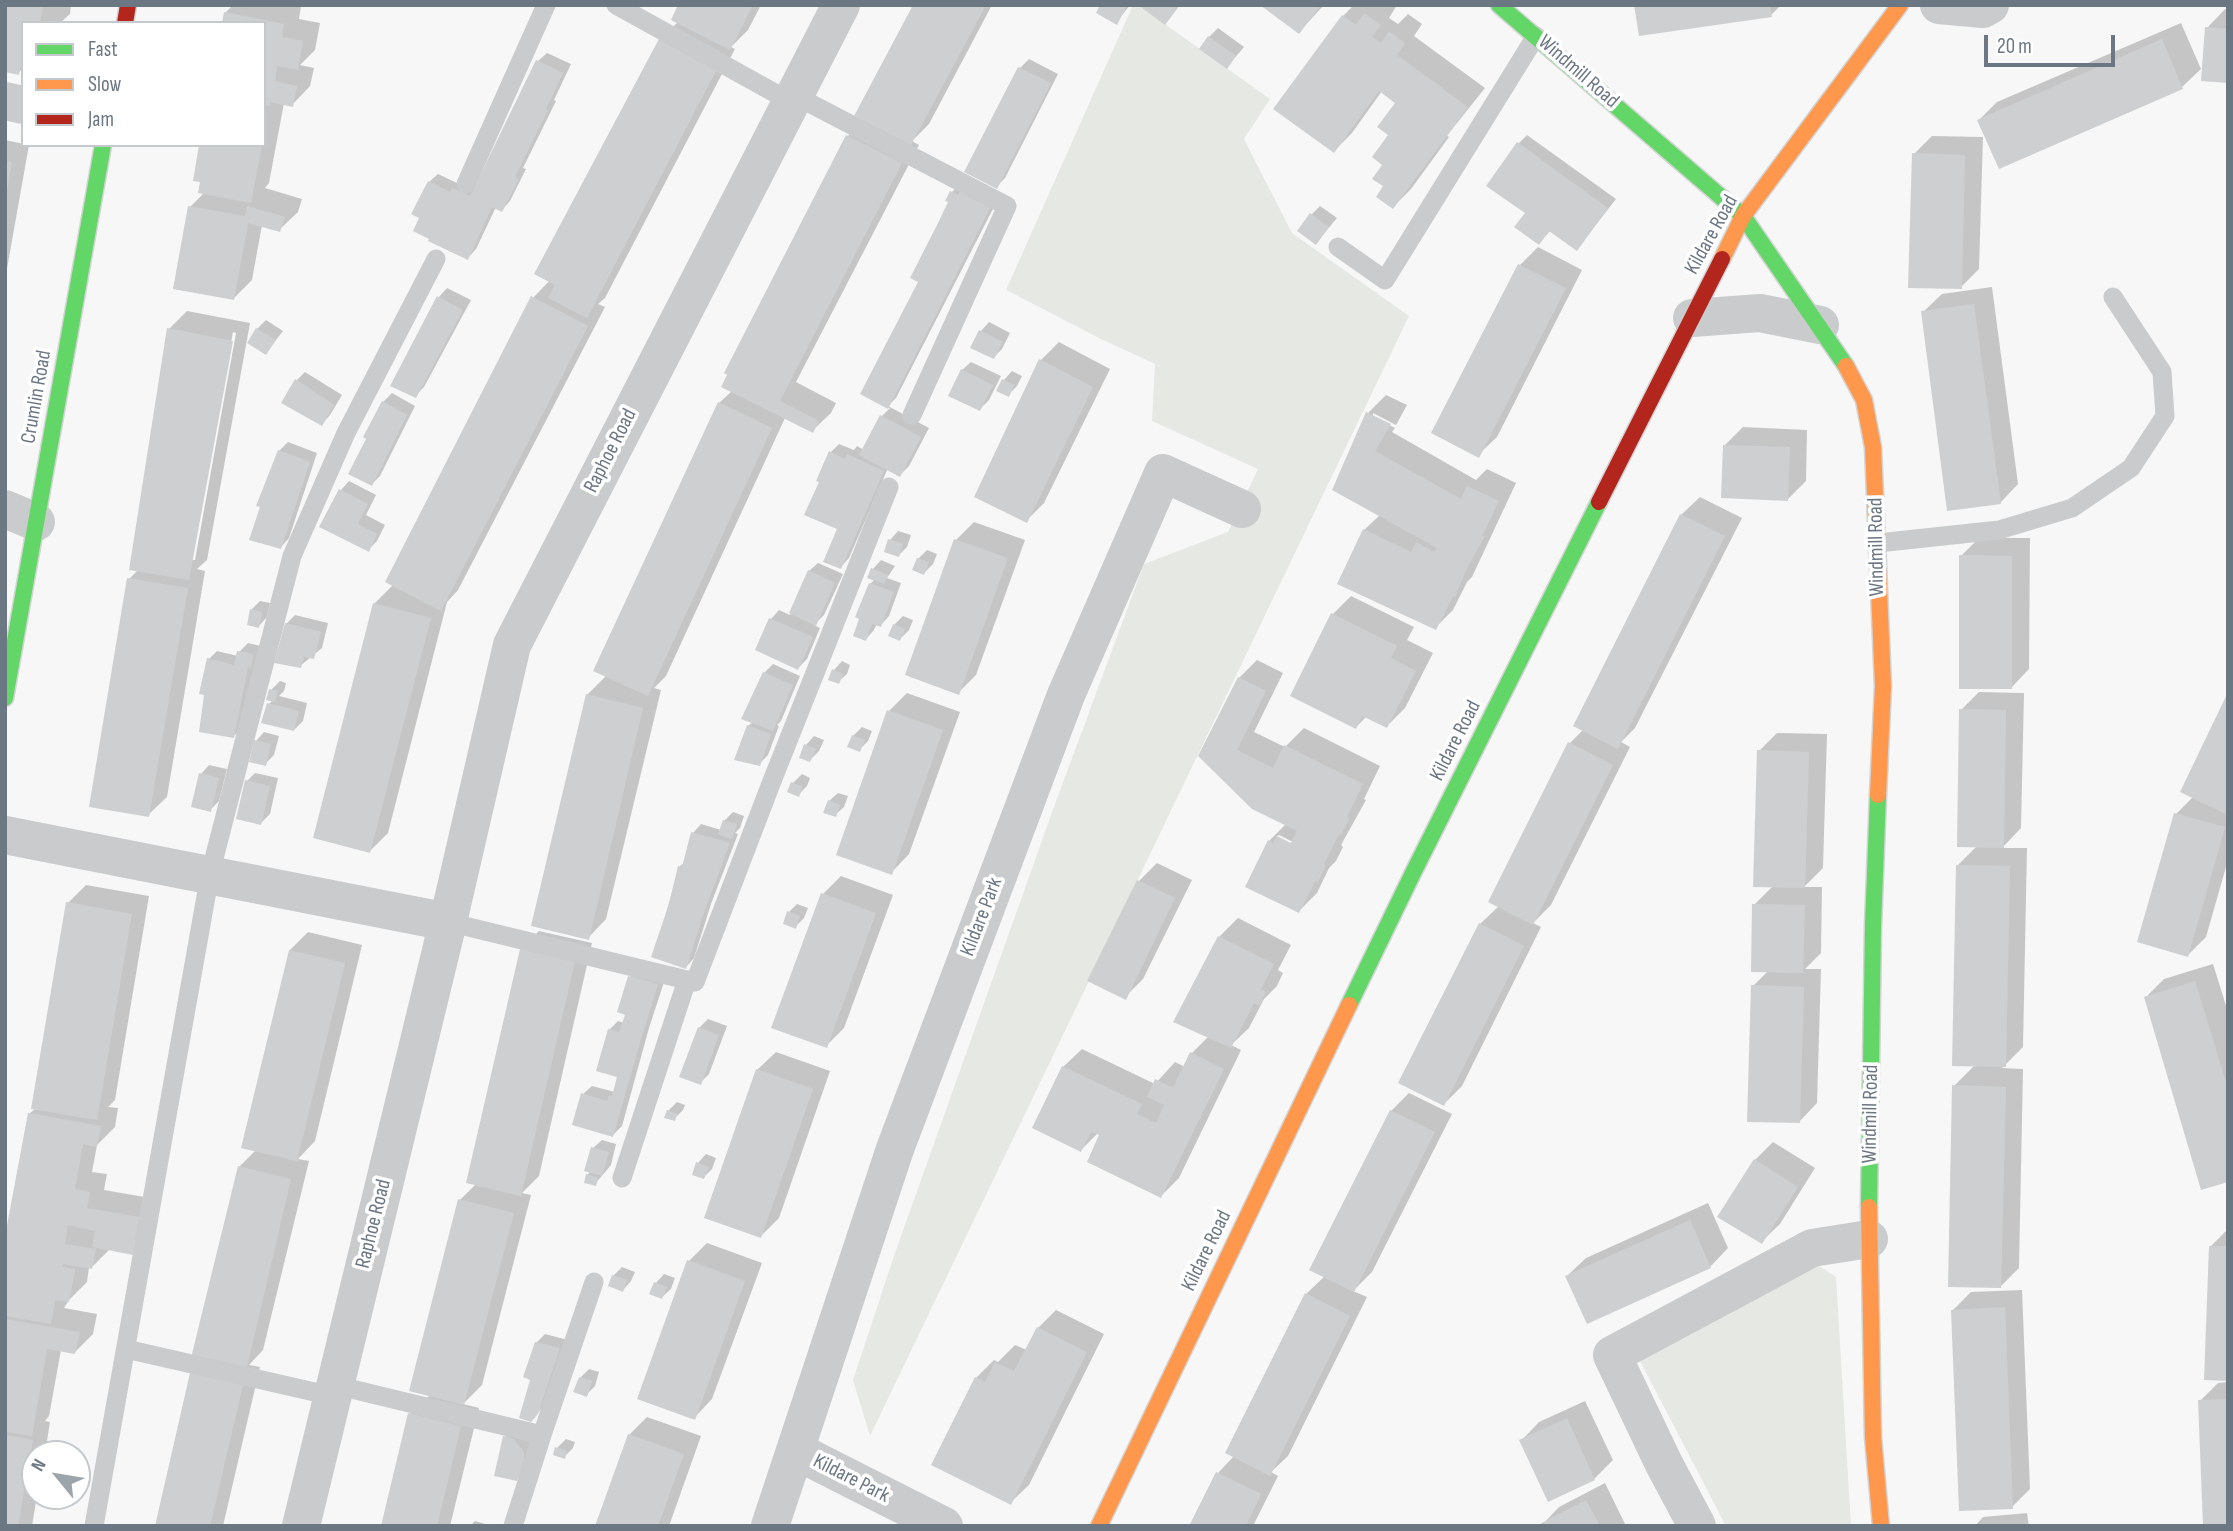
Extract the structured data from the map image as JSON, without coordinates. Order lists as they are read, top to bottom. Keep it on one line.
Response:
{"streets":{"street":["Windmill Road","Kildare Road","Crumlin Road","Raphoe Road","Kildare Park"]},"crossings":[["Windmill Road","Kildare Road"]],"legend":["Fast","Slow","Jam"],"scale_bar":"20 m","north":"top left"}
